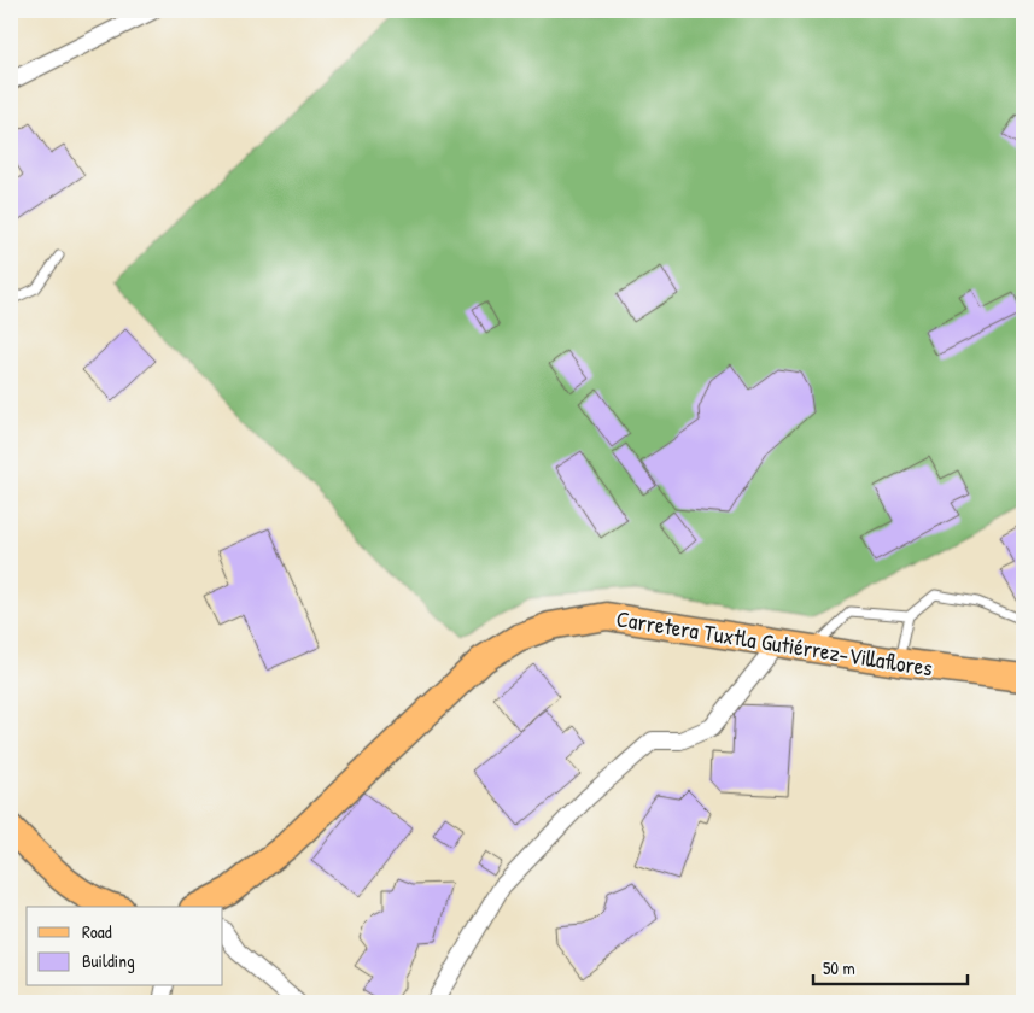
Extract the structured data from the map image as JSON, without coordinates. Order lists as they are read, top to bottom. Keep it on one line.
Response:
{"streets":{"main road":["Carretera Tuxtla Gutiérrez-Villaflores"]},"legend":["Road","Building"],"scale_bar":"50 m"}
